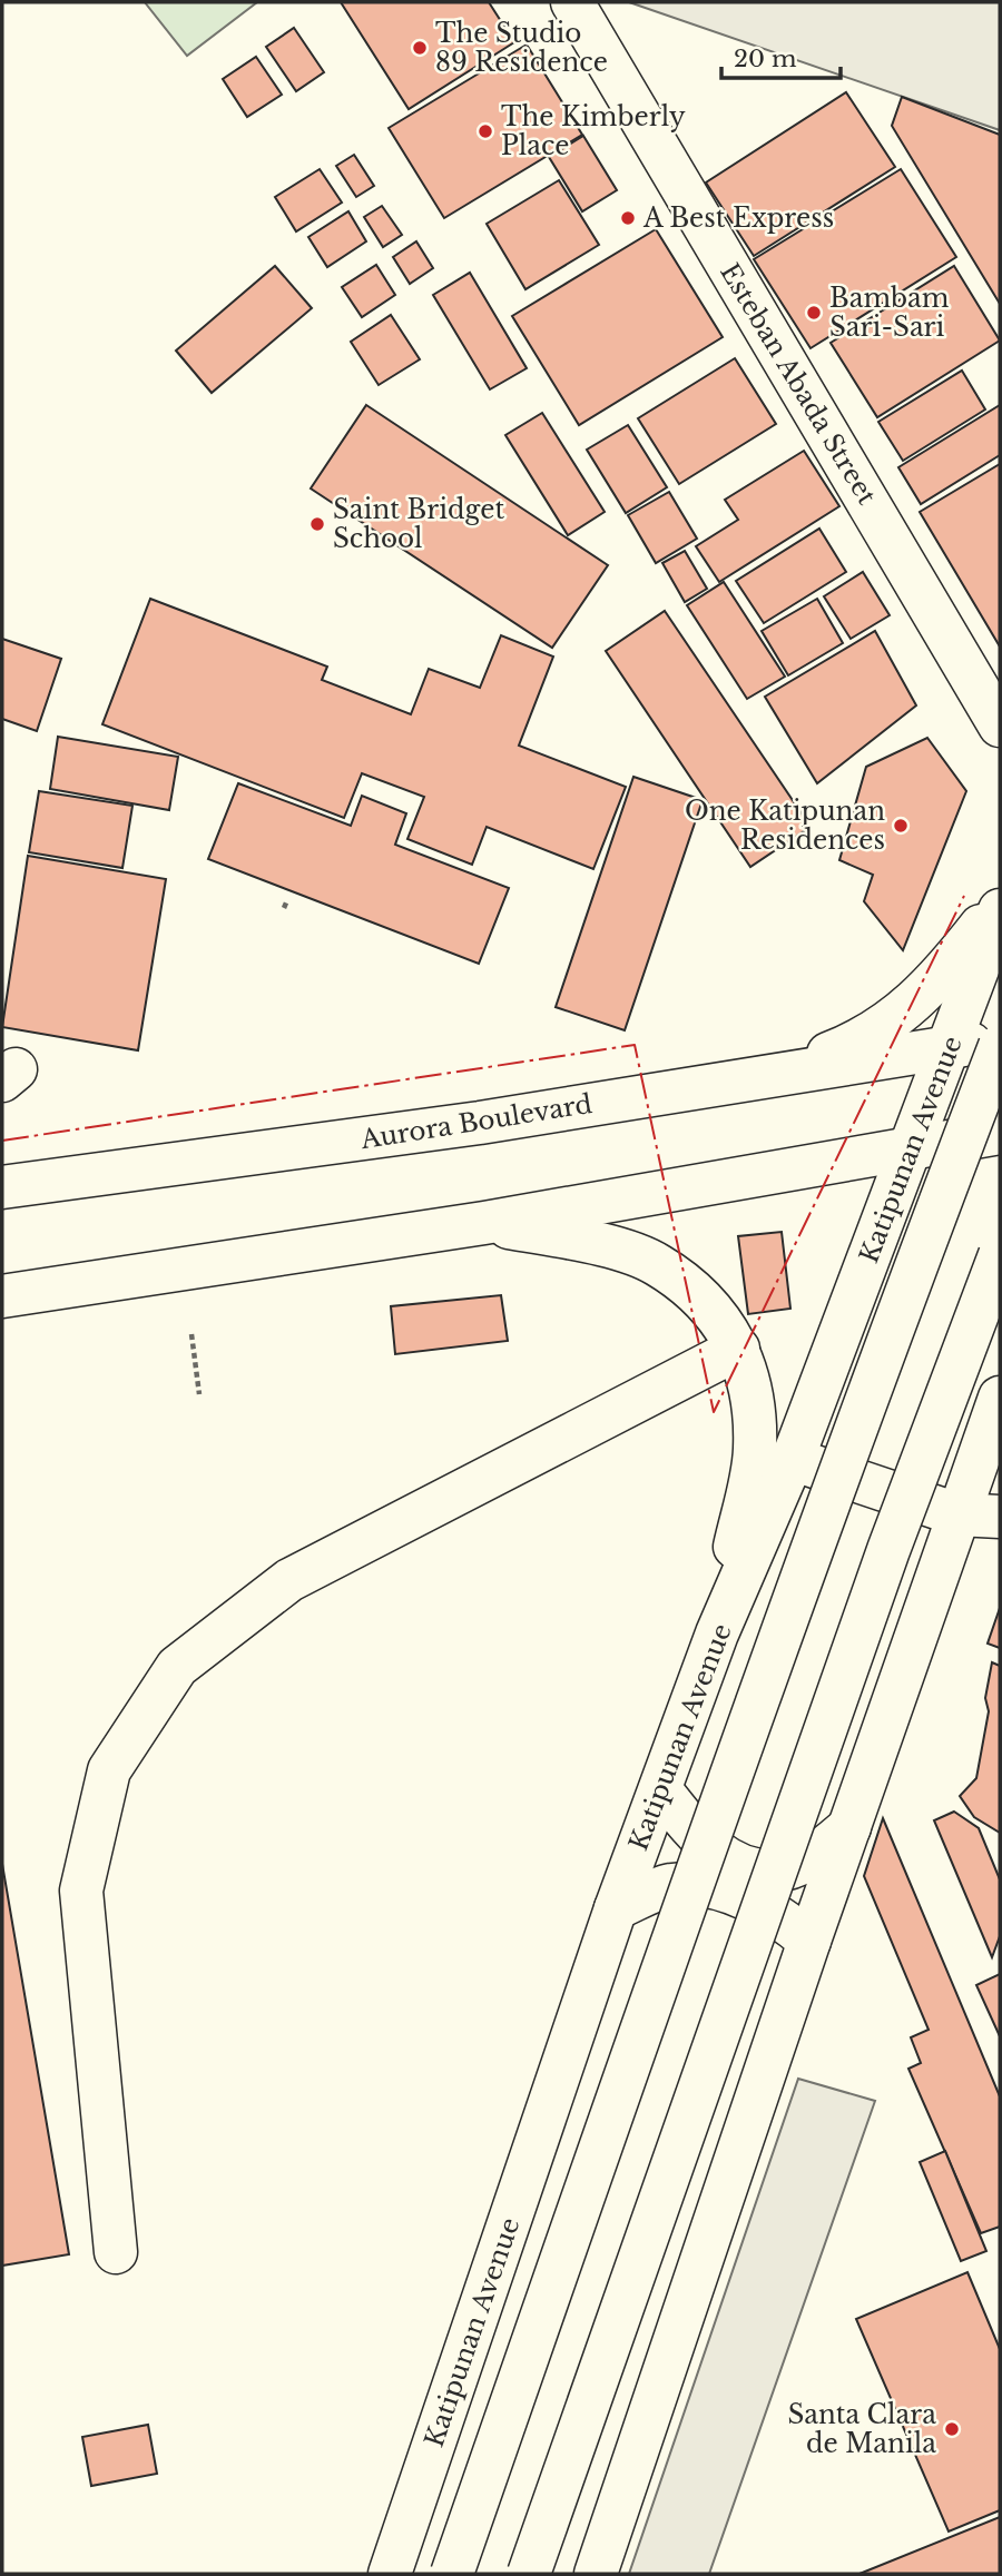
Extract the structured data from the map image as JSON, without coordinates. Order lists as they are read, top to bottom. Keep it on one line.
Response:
{"streets":{"main road":["Esteban Abada Street","Aurora Boulevard","Katipunan Avenue"]},"crossings":[["Aurora Boulevard","Katipunan Avenue"]],"places":["The Studio 89 Residence","The Kimberly Place","A Best Express","Bambam Sari-Sari","Saint Bridget School","One Katipunan Residences","Santa Clara de Manila"],"scale_bar":"20 m"}
